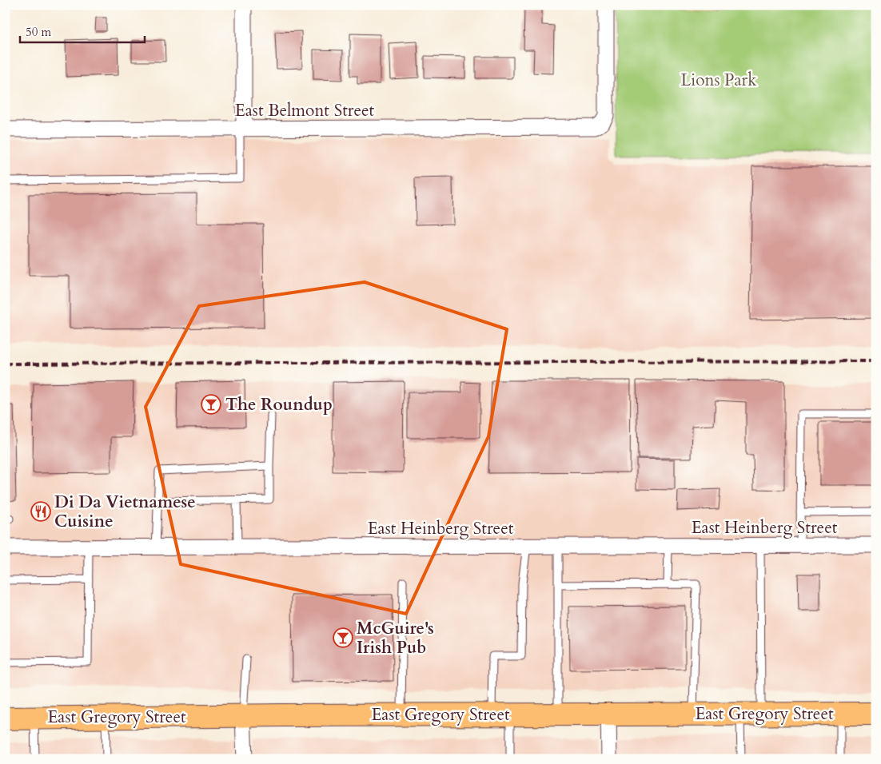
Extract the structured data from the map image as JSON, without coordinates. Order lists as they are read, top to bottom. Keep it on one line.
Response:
{"streets":{"highway":["East Gregory Street"],"street":["East Belmont Street","East Heinberg Street"]},"parks":["Lions Park"],"places":{"bar":["The Roundup","McGuire's Irish Pub"],"restaurant":["Di Da Vietnamese Cuisine"]},"scale_bar":"50 m"}
